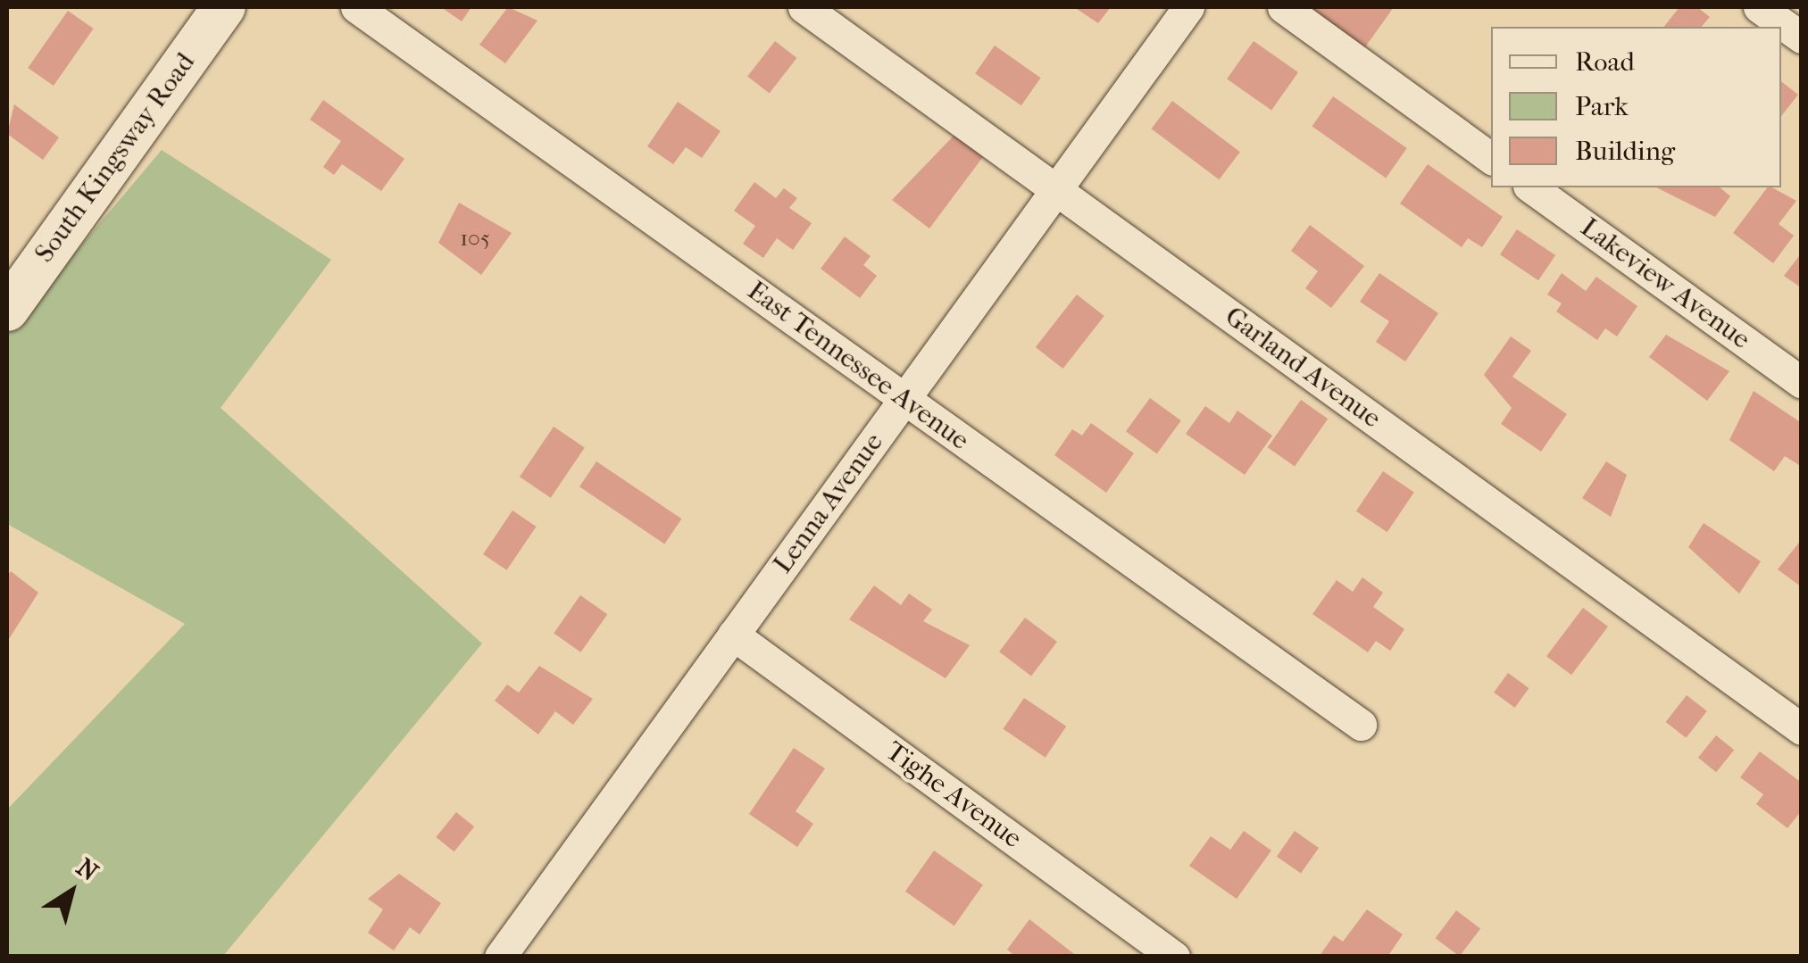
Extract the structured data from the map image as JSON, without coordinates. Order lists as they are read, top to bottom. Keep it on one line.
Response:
{"streets":{"street":["South Kingsway Road","Lakeview Avenue","East Tennessee Avenue","Garland Avenue","Lenna Avenue","Tighe Avenue"]},"crossings":[["East Tennessee Avenue","Lenna Avenue"],["Garland Avenue","Lenna Avenue"],["Lenna Avenue","Tighe Avenue"]],"house_numbers":["105"],"legend":["Road","Park","Building"],"north":"top right"}
